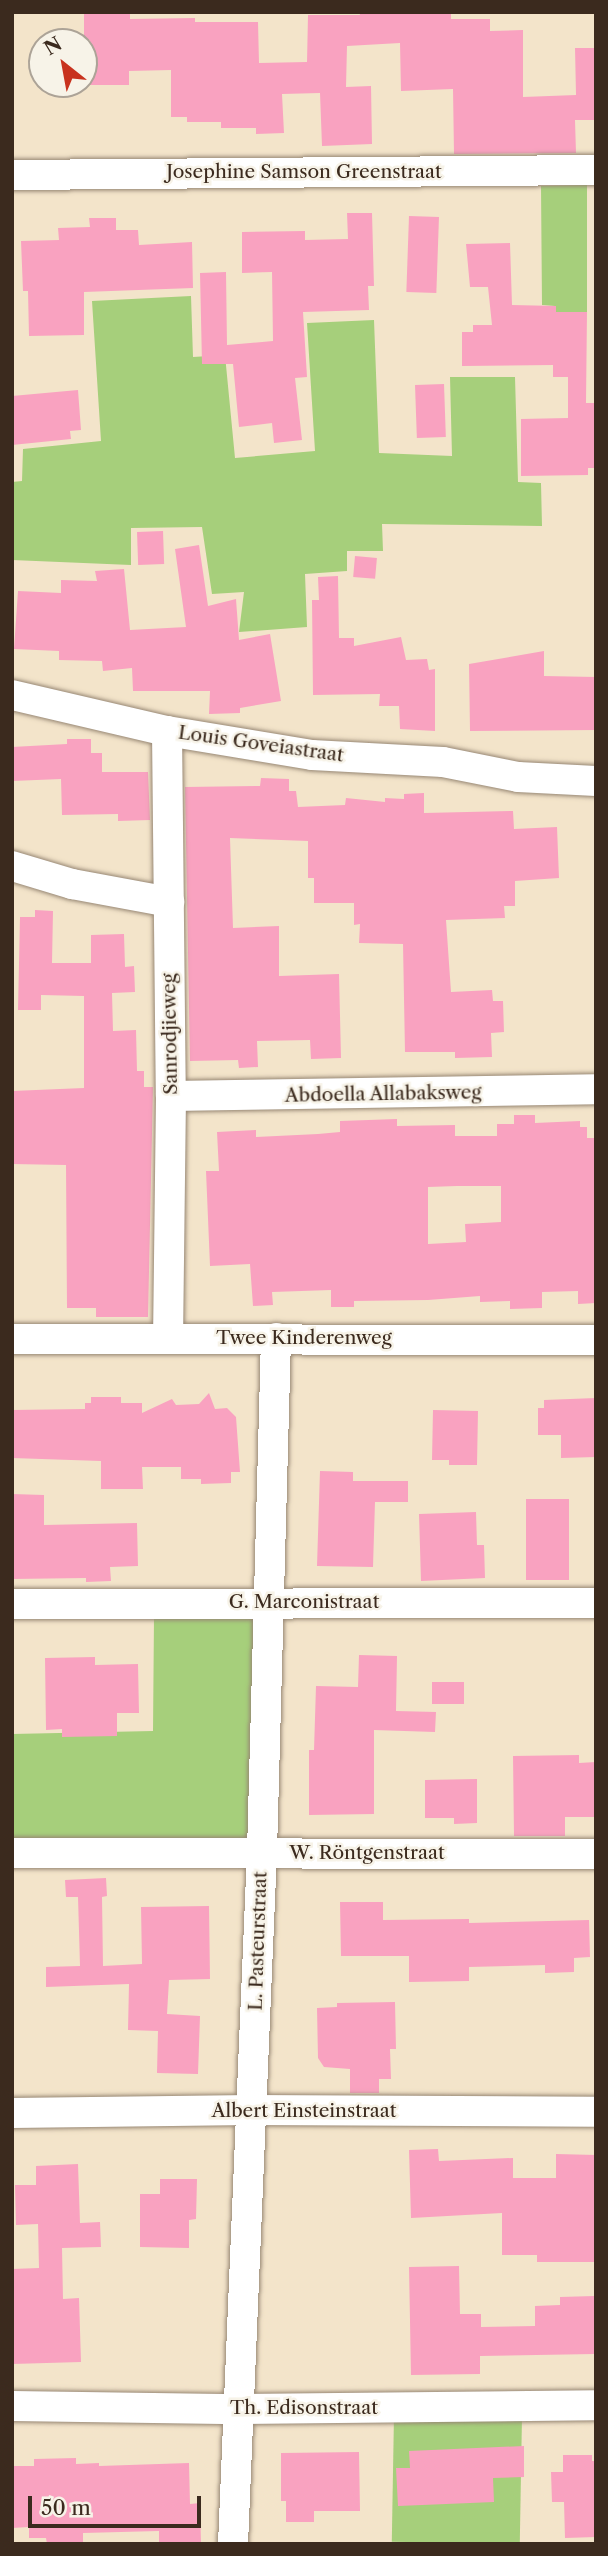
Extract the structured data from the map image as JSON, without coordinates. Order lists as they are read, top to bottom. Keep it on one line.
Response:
{"streets":{"street":["Josephine Samson Greenstraat","Louis Goveiastraat","Sanrodjieweg","Abdoella Allabaksweg","Twee Kinderenweg","G. Marconistraat","W. Röntgenstraat","L. Pasteurstraat","Albert Einsteinstraat","Th. Edisonstraat"]},"crossings":[["Louis Goveiastraat","Sanrodjieweg"],["Sanrodjieweg","Abdoella Allabaksweg"],["Sanrodjieweg","Twee Kinderenweg"],["Twee Kinderenweg","L. Pasteurstraat"],["G. Marconistraat","L. Pasteurstraat"],["W. Röntgenstraat","L. Pasteurstraat"],["L. Pasteurstraat","Albert Einsteinstraat"],["L. Pasteurstraat","Th. Edisonstraat"]],"scale_bar":"50 m","north":"top left"}
